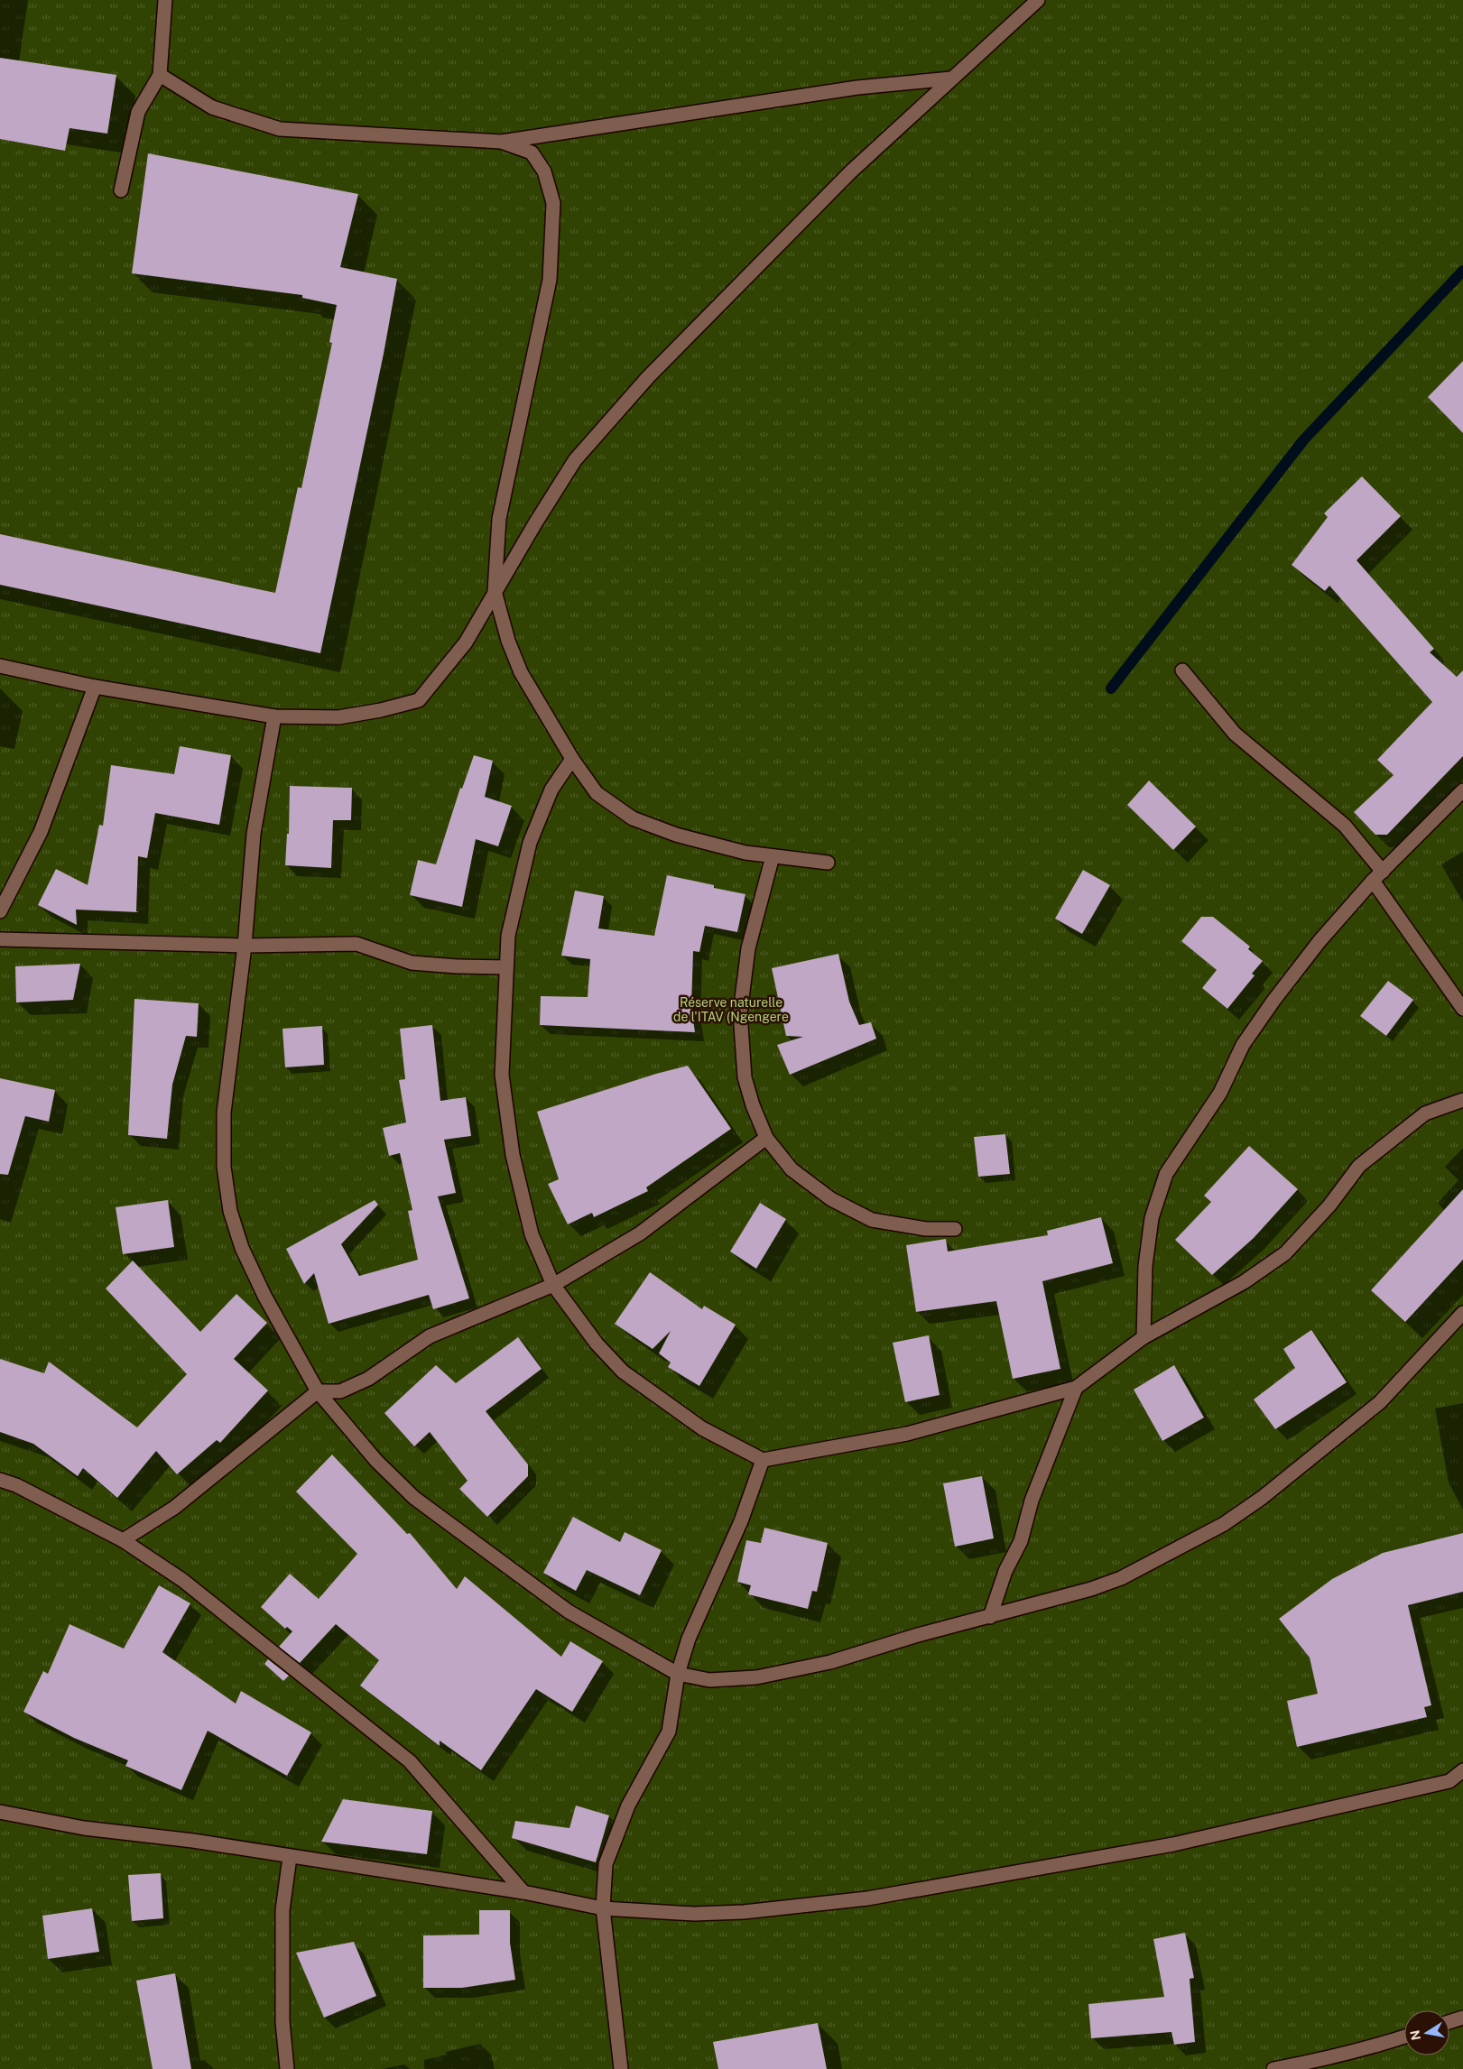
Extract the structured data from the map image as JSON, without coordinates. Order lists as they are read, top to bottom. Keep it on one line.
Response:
{"parks":["Réserve naturelle de l'ITAV (Ngengere"],"north":"left"}
